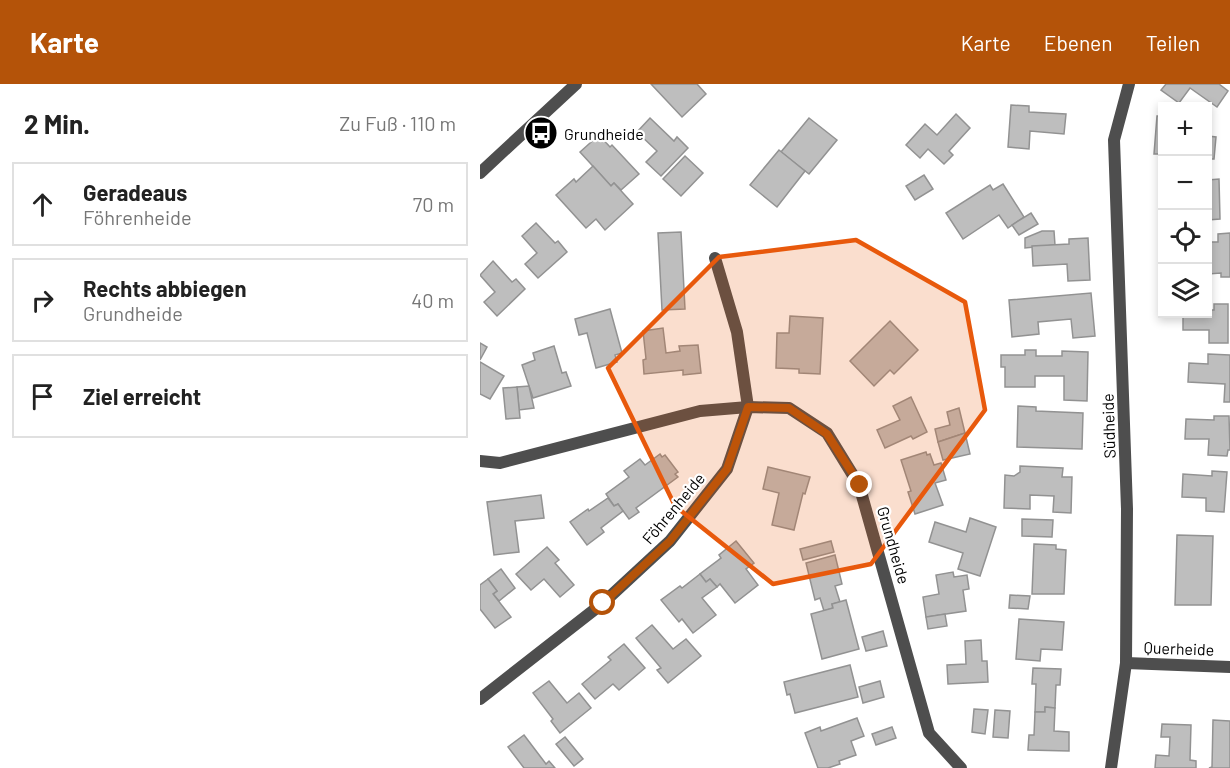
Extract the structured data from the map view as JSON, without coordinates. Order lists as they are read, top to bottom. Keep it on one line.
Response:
{"streets":{"street":["Südheide","Föhrenheide","Grundheide","Querheide"]},"crossings":[["Südheide","Querheide"],["Föhrenheide","Grundheide"]],"places":{"bus stop":["Grundheide"]},"page":{"header":"Karte","nav":["Karte","Ebenen","Teilen"],"heading":["2 Min.","Zu Fuß · 110 m"],"map_buttons":["+","−"],"list":[["Geradeaus","Föhrenheide","70 m"],["Rechts abbiegen","Grundheide","40 m"],"Ziel erreicht"]}}
